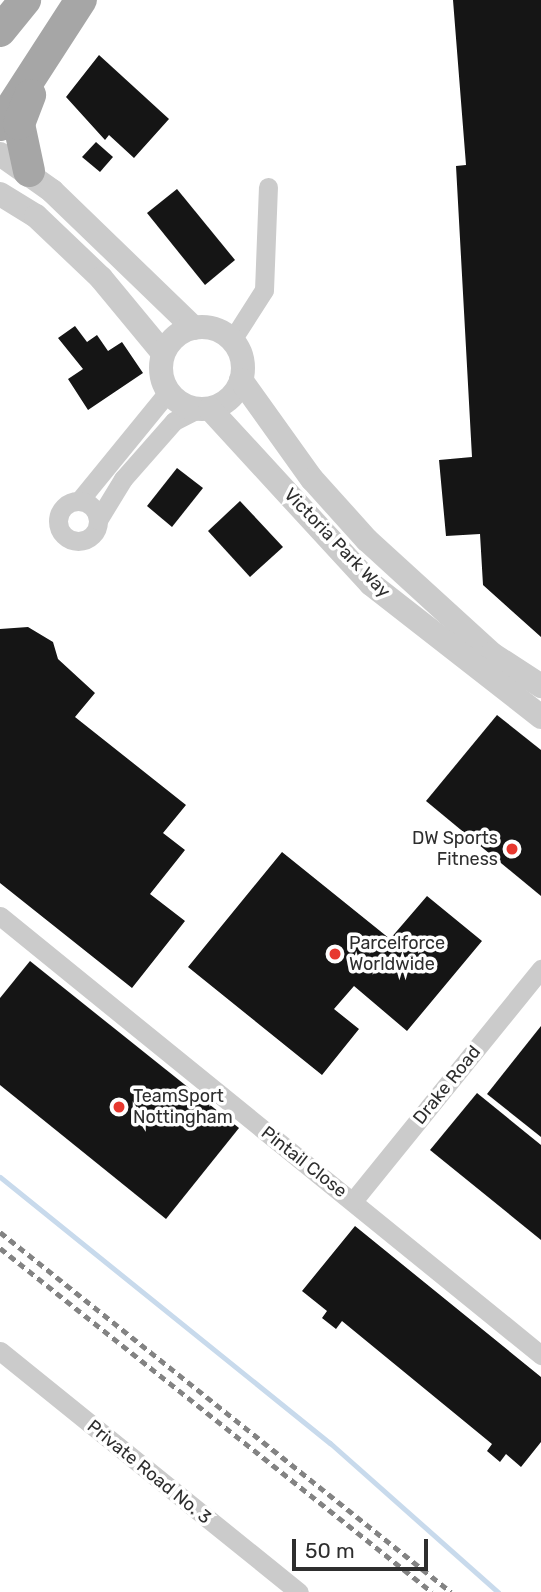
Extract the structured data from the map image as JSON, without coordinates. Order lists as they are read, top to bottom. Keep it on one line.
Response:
{"streets":{"street":["Victoria Park Way","Drake Road","Pintail Close","Private Road No. 3"]},"crossings":[["Drake Road","Pintail Close"]],"places":["DW Sports Fitness","Parcelforce Worldwide","TeamSport Nottingham"],"scale_bar":"50 m"}
